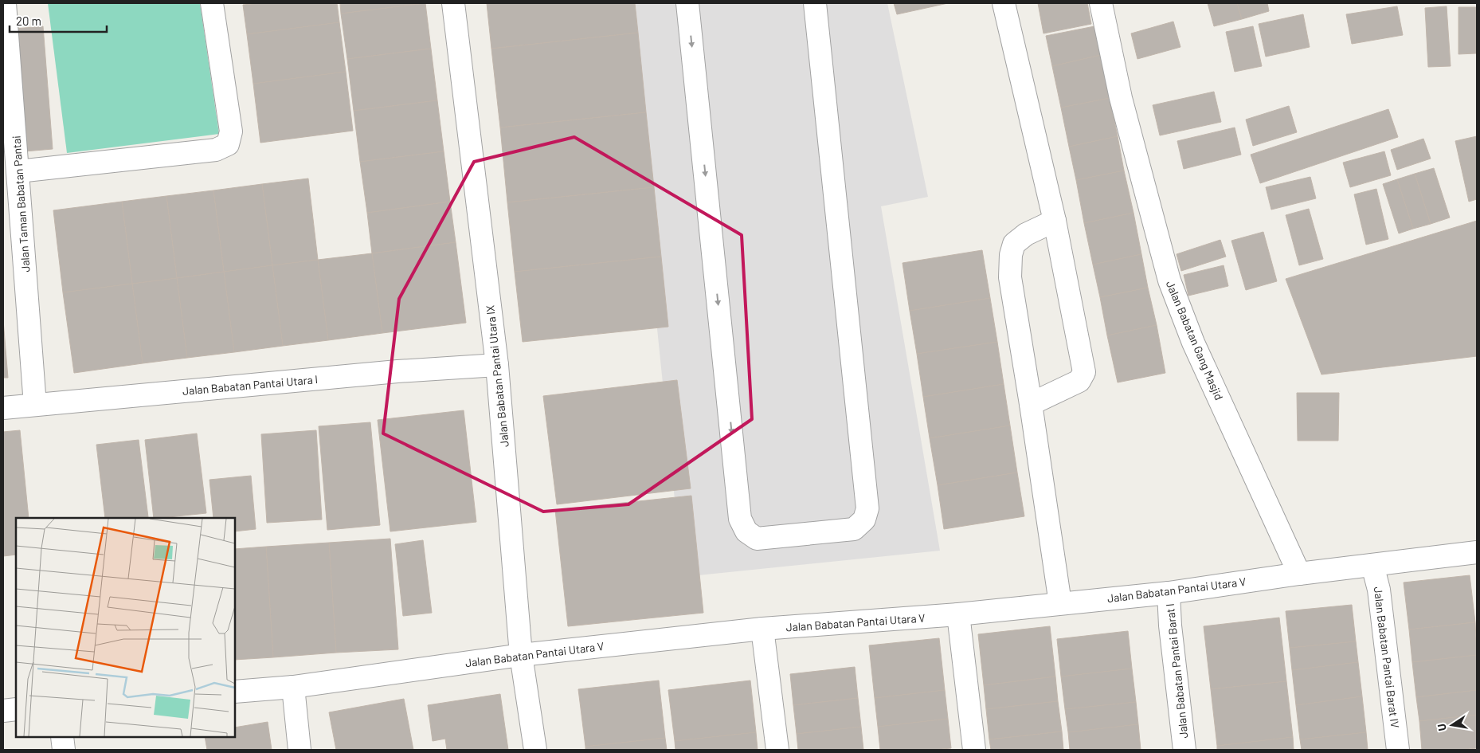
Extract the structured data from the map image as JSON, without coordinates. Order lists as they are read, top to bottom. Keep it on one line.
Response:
{"streets":{"street":["Jalan Taman Babatan Pantai","Jalan Babatan Gang Masjid","Jalan Babatan Pantai Utara IX","Jalan Babatan Pantai Utara I","Jalan Babatan Pantai Utara V","Jalan Babatan Pantai Barat IV","Jalan Babatan Pantai Barat I"]},"crossings":[["Jalan Taman Babatan Pantai","Jalan Babatan Pantai Utara I"],["Jalan Babatan Gang Masjid","Jalan Babatan Pantai Utara V"],["Jalan Babatan Pantai Utara IX","Jalan Babatan Pantai Utara I"],["Jalan Babatan Pantai Utara IX","Jalan Babatan Pantai Utara V"],["Jalan Babatan Pantai Utara V","Jalan Babatan Pantai Barat IV"],["Jalan Babatan Pantai Utara V","Jalan Babatan Pantai Barat I"]],"scale_bar":"20 m","north":"left"}
